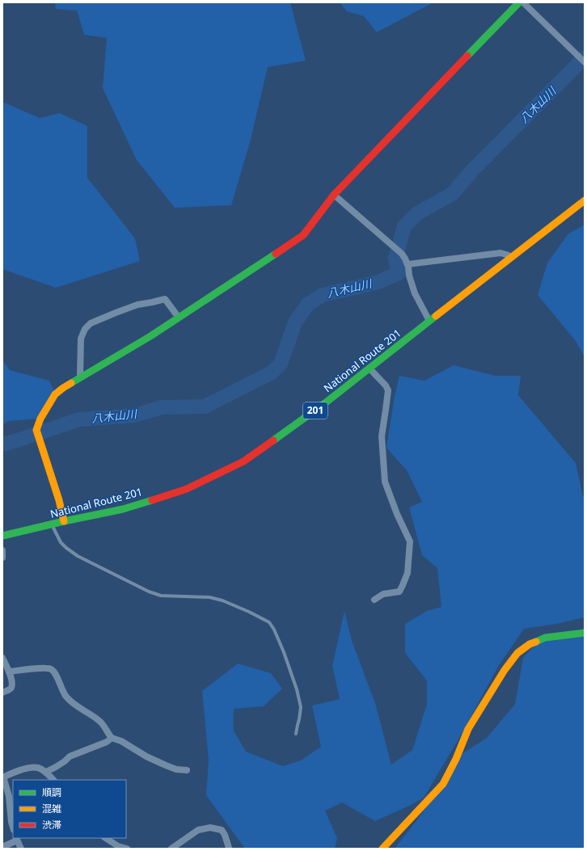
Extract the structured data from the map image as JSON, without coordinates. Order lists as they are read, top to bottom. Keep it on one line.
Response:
{"streets":{"main road":["National Route 201","201"]},"water":["八木山川"],"legend":["順調","混雑","渋滞"]}
